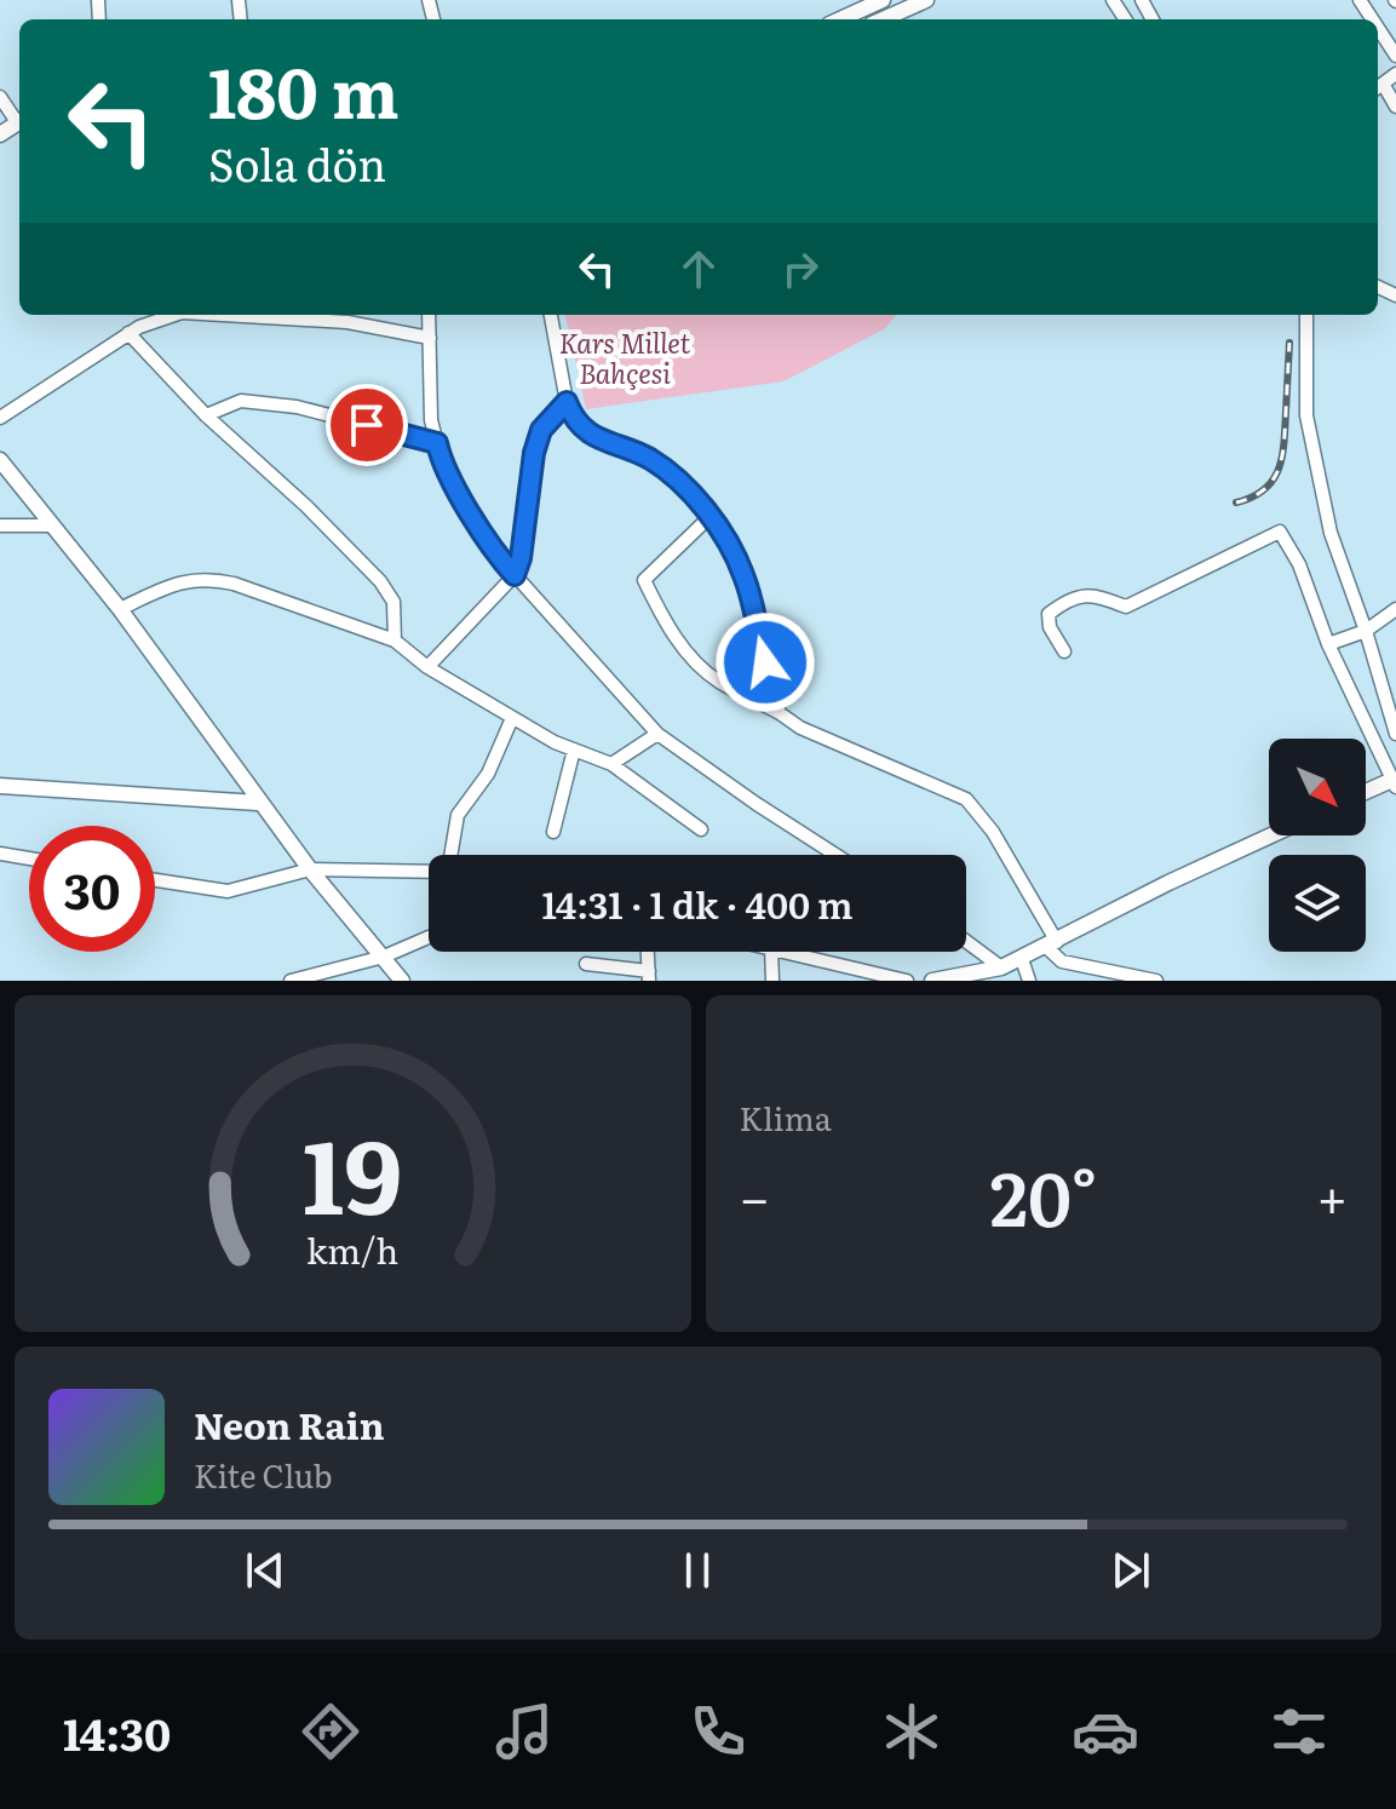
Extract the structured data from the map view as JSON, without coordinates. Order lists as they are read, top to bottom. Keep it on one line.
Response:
{"parks":["Kars Millet Bahçesi"],"north":"bottom right","page":{"turn":["180 m","Sola dön"],"limit":"30","trip":"14:31 · 1 dk · 400 m","tile":"Klima","heat":["−","20°","+"],"song":["Neon Rain","Kite Club"],"tabs":"14:30","gauge":["19","km/h"]}}
